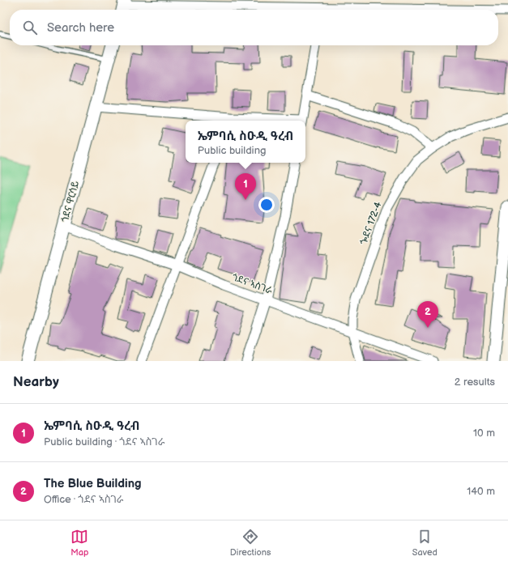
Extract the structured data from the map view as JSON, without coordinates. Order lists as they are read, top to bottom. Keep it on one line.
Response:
{"streets":{"main road":["ጎደና ዋርሳይ"],"street":["ጐደና 172-4","ጎደና ኣስገራ"]},"crossings":[["ጎደና ዋርሳይ","ጎደና ኣስገራ"],["ጐደና 172-4","ጎደና ኣስገራ"]],"page":{"search":"Search here","popup":["ኤምባሲ ስዑዲ ዓረብ","Public building"],"pins":["1","2"],"heading":["Nearby","2 results"],"list":[{"mark":"1","name":"ኤምባሲ ስዑዲ ዓረብ","note":"Public building · ጎደና ኣስገራ","value":"10 m"},{"mark":"2","name":"The Blue Building","note":"Office · ጎደና ኣስገራ","value":"140 m"}],"nav":["Map","Directions","Saved"]}}
